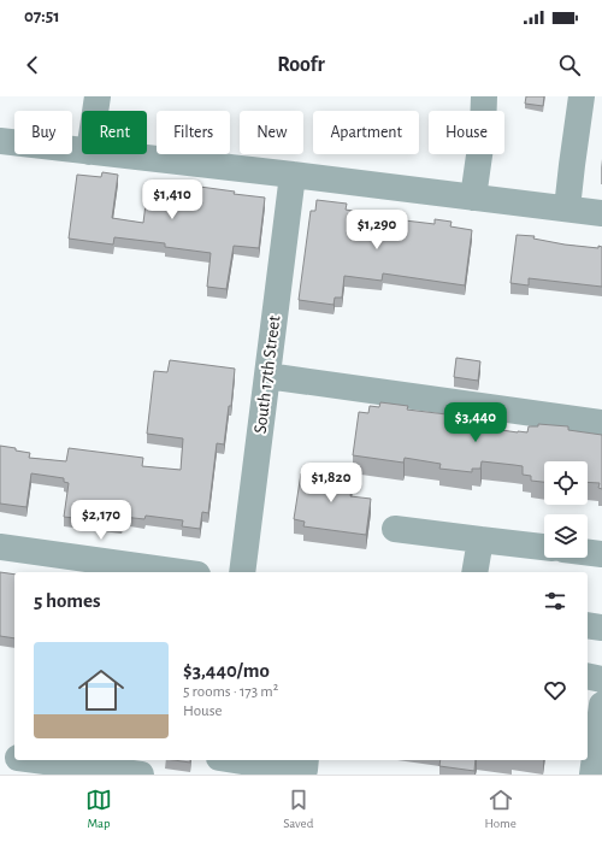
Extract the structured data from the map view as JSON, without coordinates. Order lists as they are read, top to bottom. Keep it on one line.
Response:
{"streets":{"street":["South 17th Street"]},"page":{"status":"07:51","header":"Roofr","chip":["Buy","Rent","Filters","New","Apartment","House"],"price":["$1,410","$1,290","$3,440","$1,820","$2,170"],"heading":"5 homes","list":[{"name":"$3,440/mo","note":"5 rooms · 173 m² · House"}],"tabs":["Map","Saved","Home"]}}
